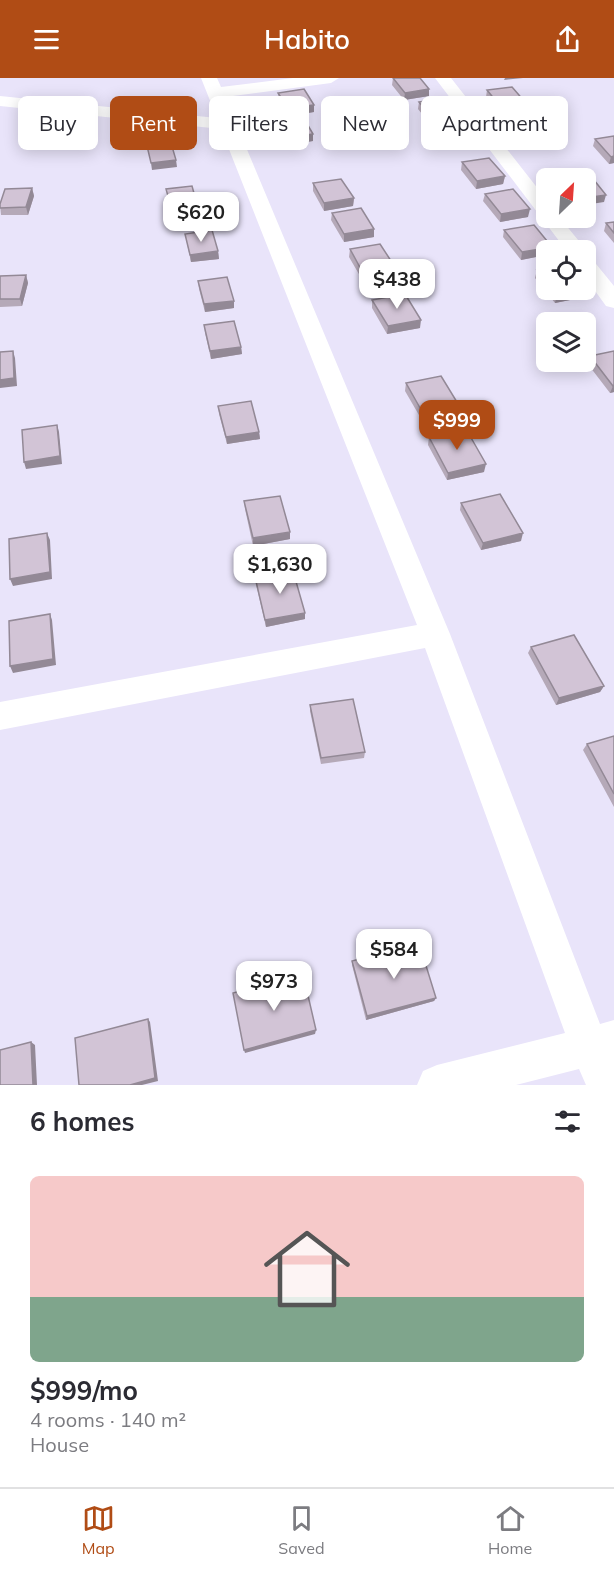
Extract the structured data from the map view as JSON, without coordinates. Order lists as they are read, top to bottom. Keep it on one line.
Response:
{"north":"top right","page":{"header":"Habito","chip":["Buy","Rent","Filters","New","Apartment"],"price":["$620","$438","$999","$1,630","$584","$973"],"heading":"6 homes","list":[{"name":"$999/mo","note":"4 rooms · 140 m² · House"}],"tabs":["Map","Saved","Home"]}}
